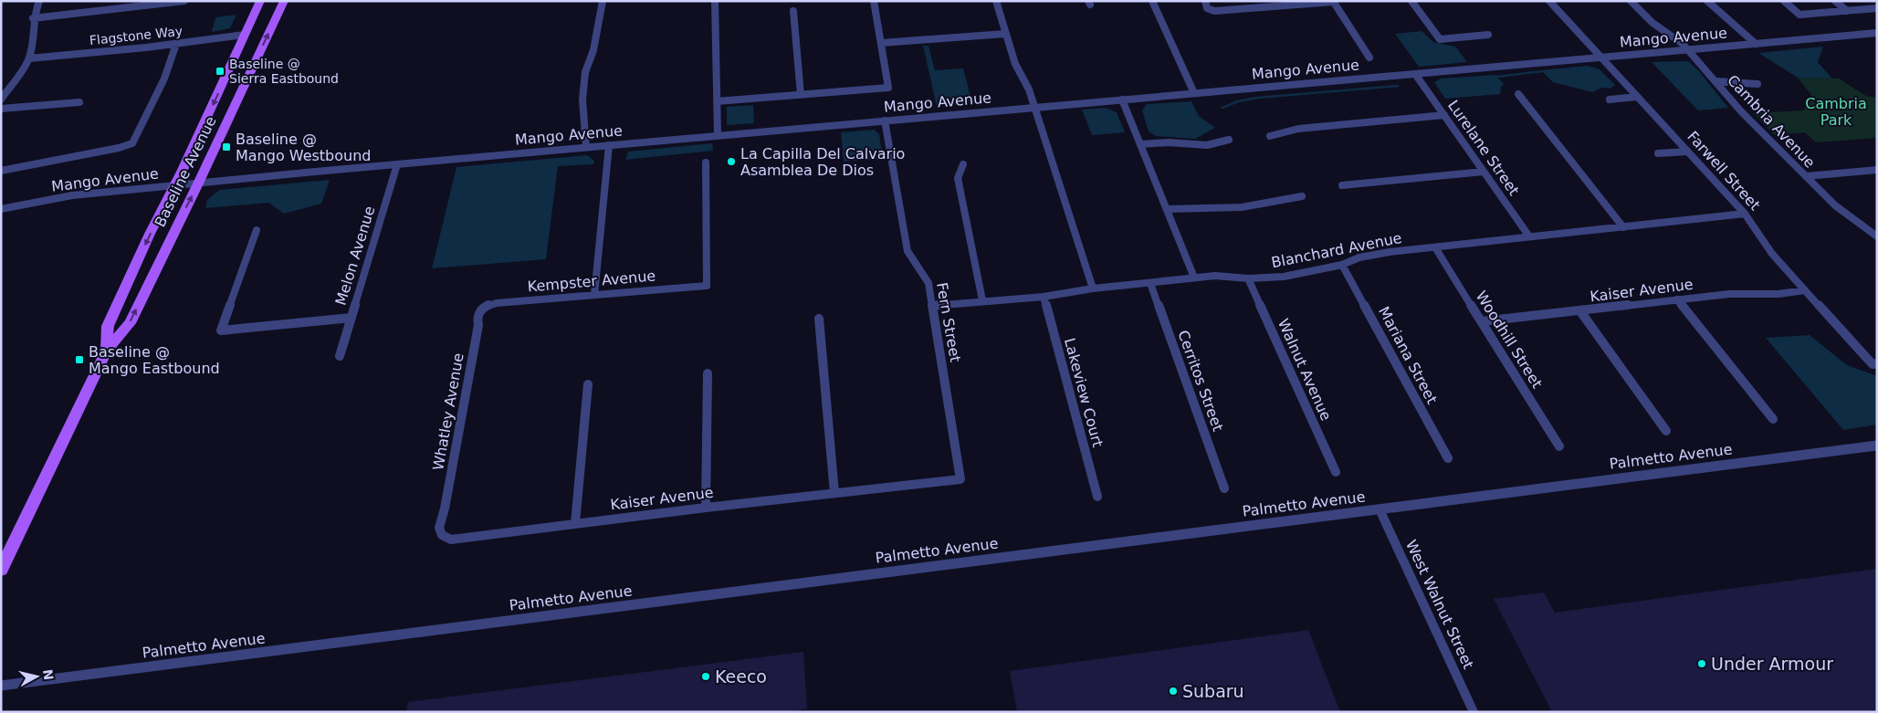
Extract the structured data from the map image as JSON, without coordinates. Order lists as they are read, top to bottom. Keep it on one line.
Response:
{"streets":{"main road":["Baseline Avenue"],"street":["Flagstone Way","Mango Avenue","Cambria Avenue","Lurelane Street","Farwell Street","Blanchard Avenue","Melon Avenue","Kempster Avenue","Kaiser Avenue","Fern Street","Woodhill Street","Mariana Street","Walnut Avenue","Cerritos Street","Lakeview Court","Whatley Avenue","Palmetto Avenue","West Walnut Street"]},"crossings":[["Flagstone Way","Baseline Avenue"],["Mango Avenue","Cambria Avenue"],["Mango Avenue","Lurelane Street"],["Mango Avenue","Farwell Street"],["Mango Avenue","Baseline Avenue"],["Mango Avenue","Melon Avenue"],["Mango Avenue","Fern Street"],["Lurelane Street","Blanchard Avenue"],["Farwell Street","Blanchard Avenue"],["Farwell Street","Kaiser Avenue"],["Blanchard Avenue","Fern Street"],["Blanchard Avenue","Woodhill Street"],["Blanchard Avenue","Mariana Street"],["Blanchard Avenue","Walnut Avenue"],["Blanchard Avenue","Cerritos Street"],["Blanchard Avenue","Lakeview Court"],["Kempster Avenue","Whatley Avenue"],["Kaiser Avenue","Fern Street"],["Kaiser Avenue","Woodhill Street"],["Kaiser Avenue","Whatley Avenue"],["Palmetto Avenue","West Walnut Street"]],"parks":["Cambria Park"],"places":{"transit":["Baseline @ Sierra Eastbound","Baseline @ Mango Westbound","Baseline @ Mango Eastbound"],"other":["La Capilla Del Calvario Asamblea De Dios","Under Armour","Keeco","Subaru"]},"north":"right"}
